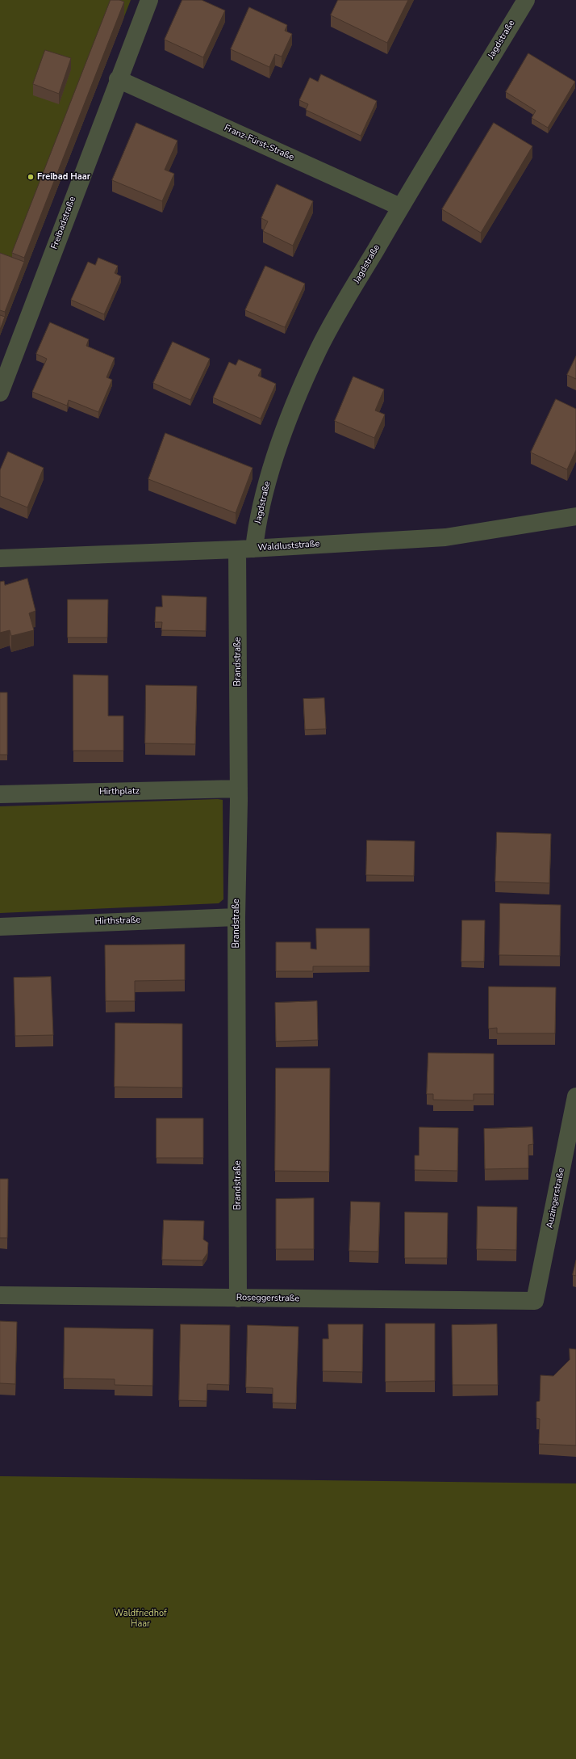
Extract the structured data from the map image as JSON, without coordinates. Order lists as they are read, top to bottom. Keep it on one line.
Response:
{"streets":{"street":["Jagdstraße","Franz-Fürst-Straße","Freibadstraße","Waldluststraße","Brandstraße","Hirthplatz","Hirthstraße","Auzingerstraße","Roseggerstraße"]},"crossings":[["Jagdstraße","Franz-Fürst-Straße"],["Jagdstraße","Waldluststraße"],["Franz-Fürst-Straße","Freibadstraße"],["Waldluststraße","Brandstraße"],["Brandstraße","Hirthplatz"],["Brandstraße","Hirthstraße"],["Brandstraße","Roseggerstraße"],["Auzingerstraße","Roseggerstraße"]],"parks":["Waldfriedhof Haar"],"places":["Freibad Haar"]}
